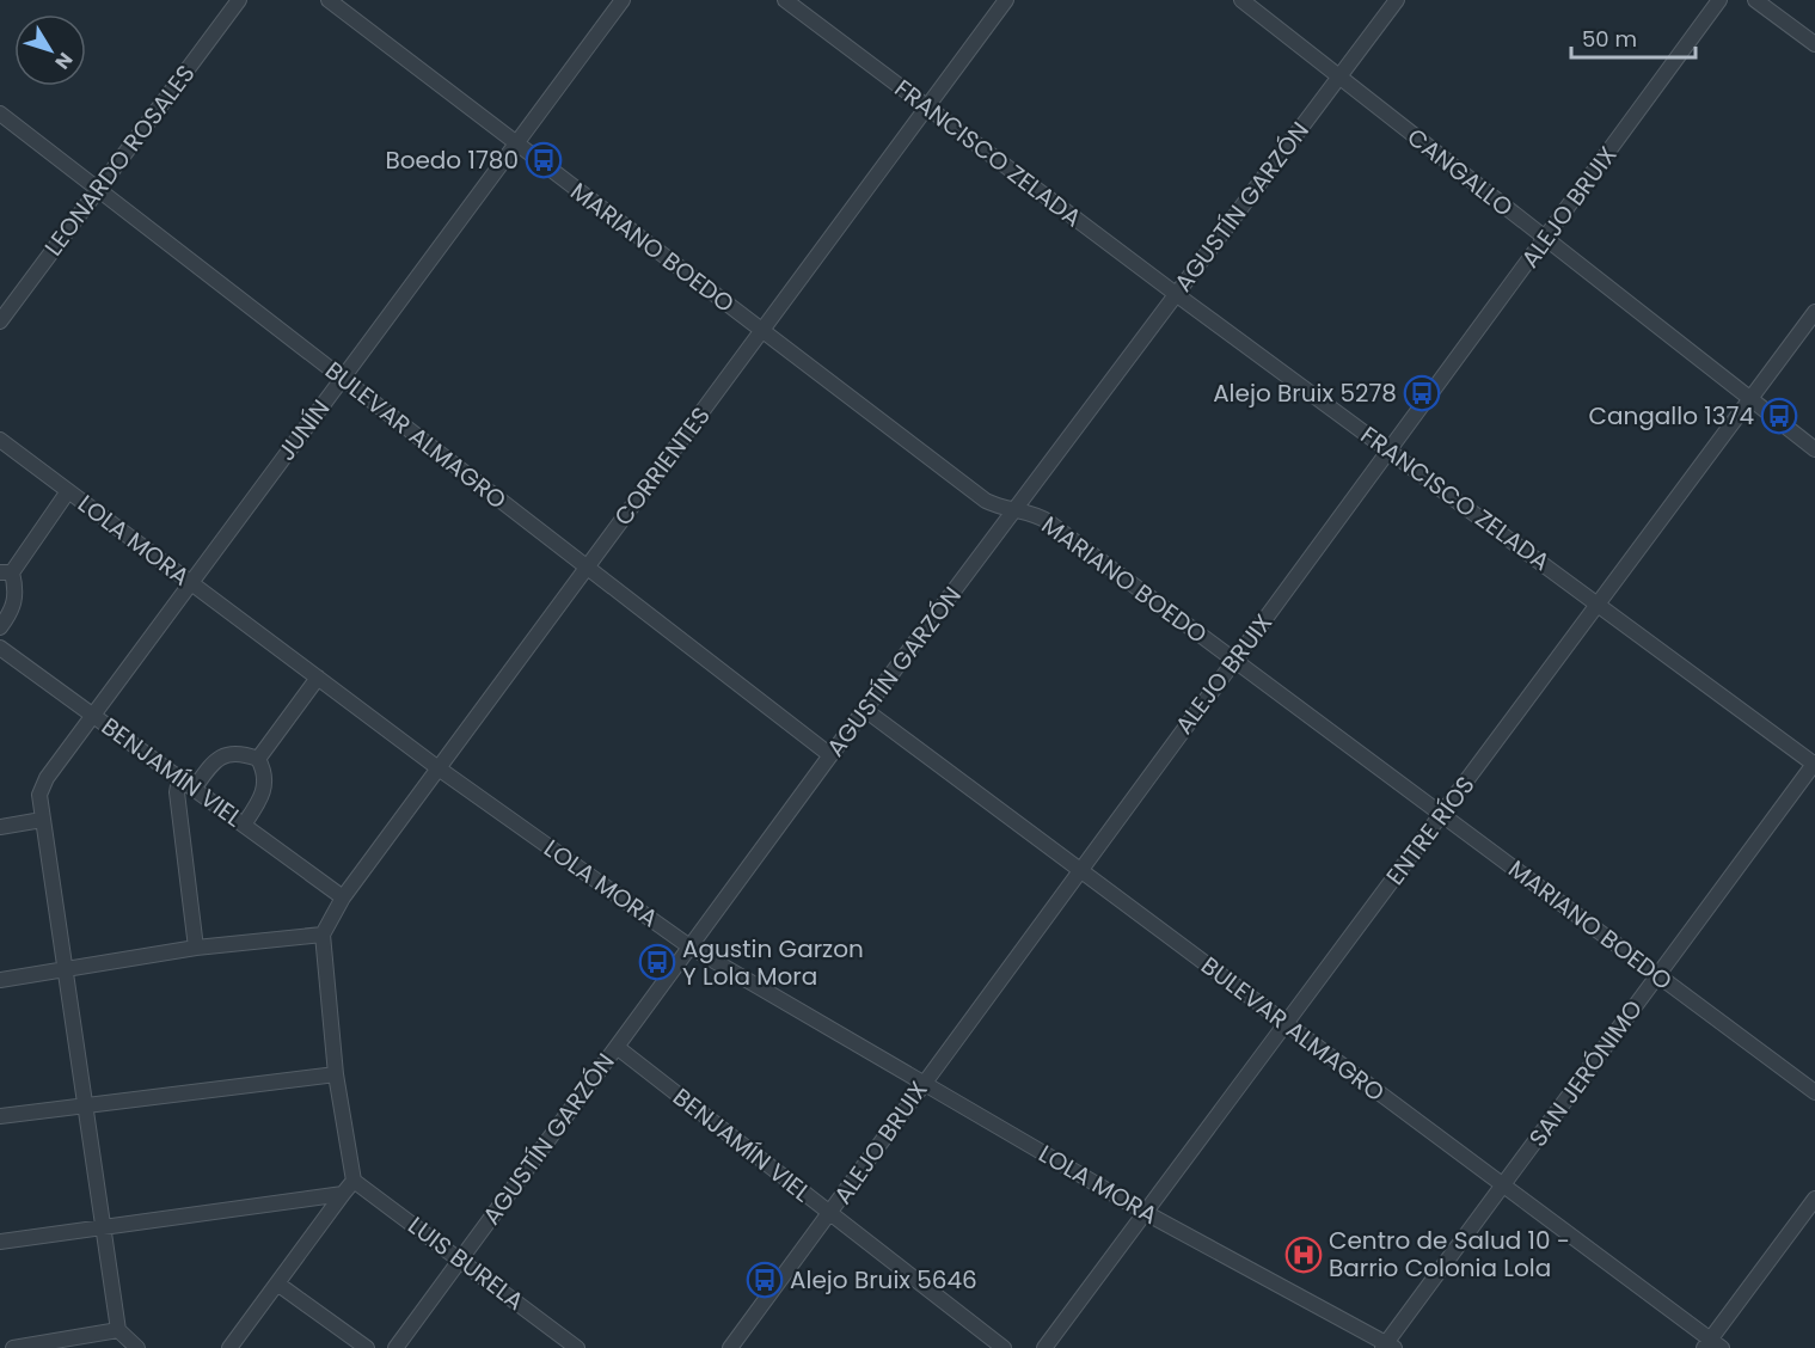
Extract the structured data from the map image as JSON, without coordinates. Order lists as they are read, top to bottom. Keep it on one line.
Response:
{"streets":{"street":["FRANCISCO ZELADA","LEONARDO ROSALES","CANGALLO","AGUSTÍN GARZÓN","ALEJO BRUIX","MARIANO BOEDO","JUNÍN","BULEVAR ALMAGRO","CORRIENTES","LOLA MORA","BENJAMÍN VIEL","ENTRE RÍOS","SAN JERÓNIMO","LUIS BURELA"]},"crossings":[["FRANCISCO ZELADA","AGUSTÍN GARZÓN"],["FRANCISCO ZELADA","ALEJO BRUIX"],["FRANCISCO ZELADA","CORRIENTES"],["FRANCISCO ZELADA","ENTRE RÍOS"],["FRANCISCO ZELADA","SAN JERÓNIMO"],["LEONARDO ROSALES","BULEVAR ALMAGRO"],["CANGALLO","AGUSTÍN GARZÓN"],["CANGALLO","ALEJO BRUIX"],["CANGALLO","ENTRE RÍOS"],["AGUSTÍN GARZÓN","MARIANO BOEDO"],["AGUSTÍN GARZÓN","BULEVAR ALMAGRO"],["AGUSTÍN GARZÓN","LOLA MORA"],["AGUSTÍN GARZÓN","BENJAMÍN VIEL"],["AGUSTÍN GARZÓN","LUIS BURELA"],["ALEJO BRUIX","MARIANO BOEDO"],["ALEJO BRUIX","BULEVAR ALMAGRO"],["ALEJO BRUIX","LOLA MORA"],["ALEJO BRUIX","BENJAMÍN VIEL"],["MARIANO BOEDO","JUNÍN"],["MARIANO BOEDO","CORRIENTES"],["MARIANO BOEDO","ENTRE RÍOS"],["MARIANO BOEDO","SAN JERÓNIMO"],["JUNÍN","BULEVAR ALMAGRO"],["JUNÍN","LOLA MORA"],["JUNÍN","BENJAMÍN VIEL"],["BULEVAR ALMAGRO","CORRIENTES"],["BULEVAR ALMAGRO","ENTRE RÍOS"],["BULEVAR ALMAGRO","SAN JERÓNIMO"],["CORRIENTES","LOLA MORA"],["CORRIENTES","BENJAMÍN VIEL"],["LOLA MORA","ENTRE RÍOS"],["LOLA MORA","SAN JERÓNIMO"]],"places":{"bus stop":["Boedo 1780","Alejo Bruix 5278","Cangallo 1374","Agustin Garzon Y Lola Mora","Alejo Bruix 5646"],"hospital":["Centro de Salud 10 - Barrio Colonia Lola"]},"scale_bar":"50 m","north":"bottom right"}
